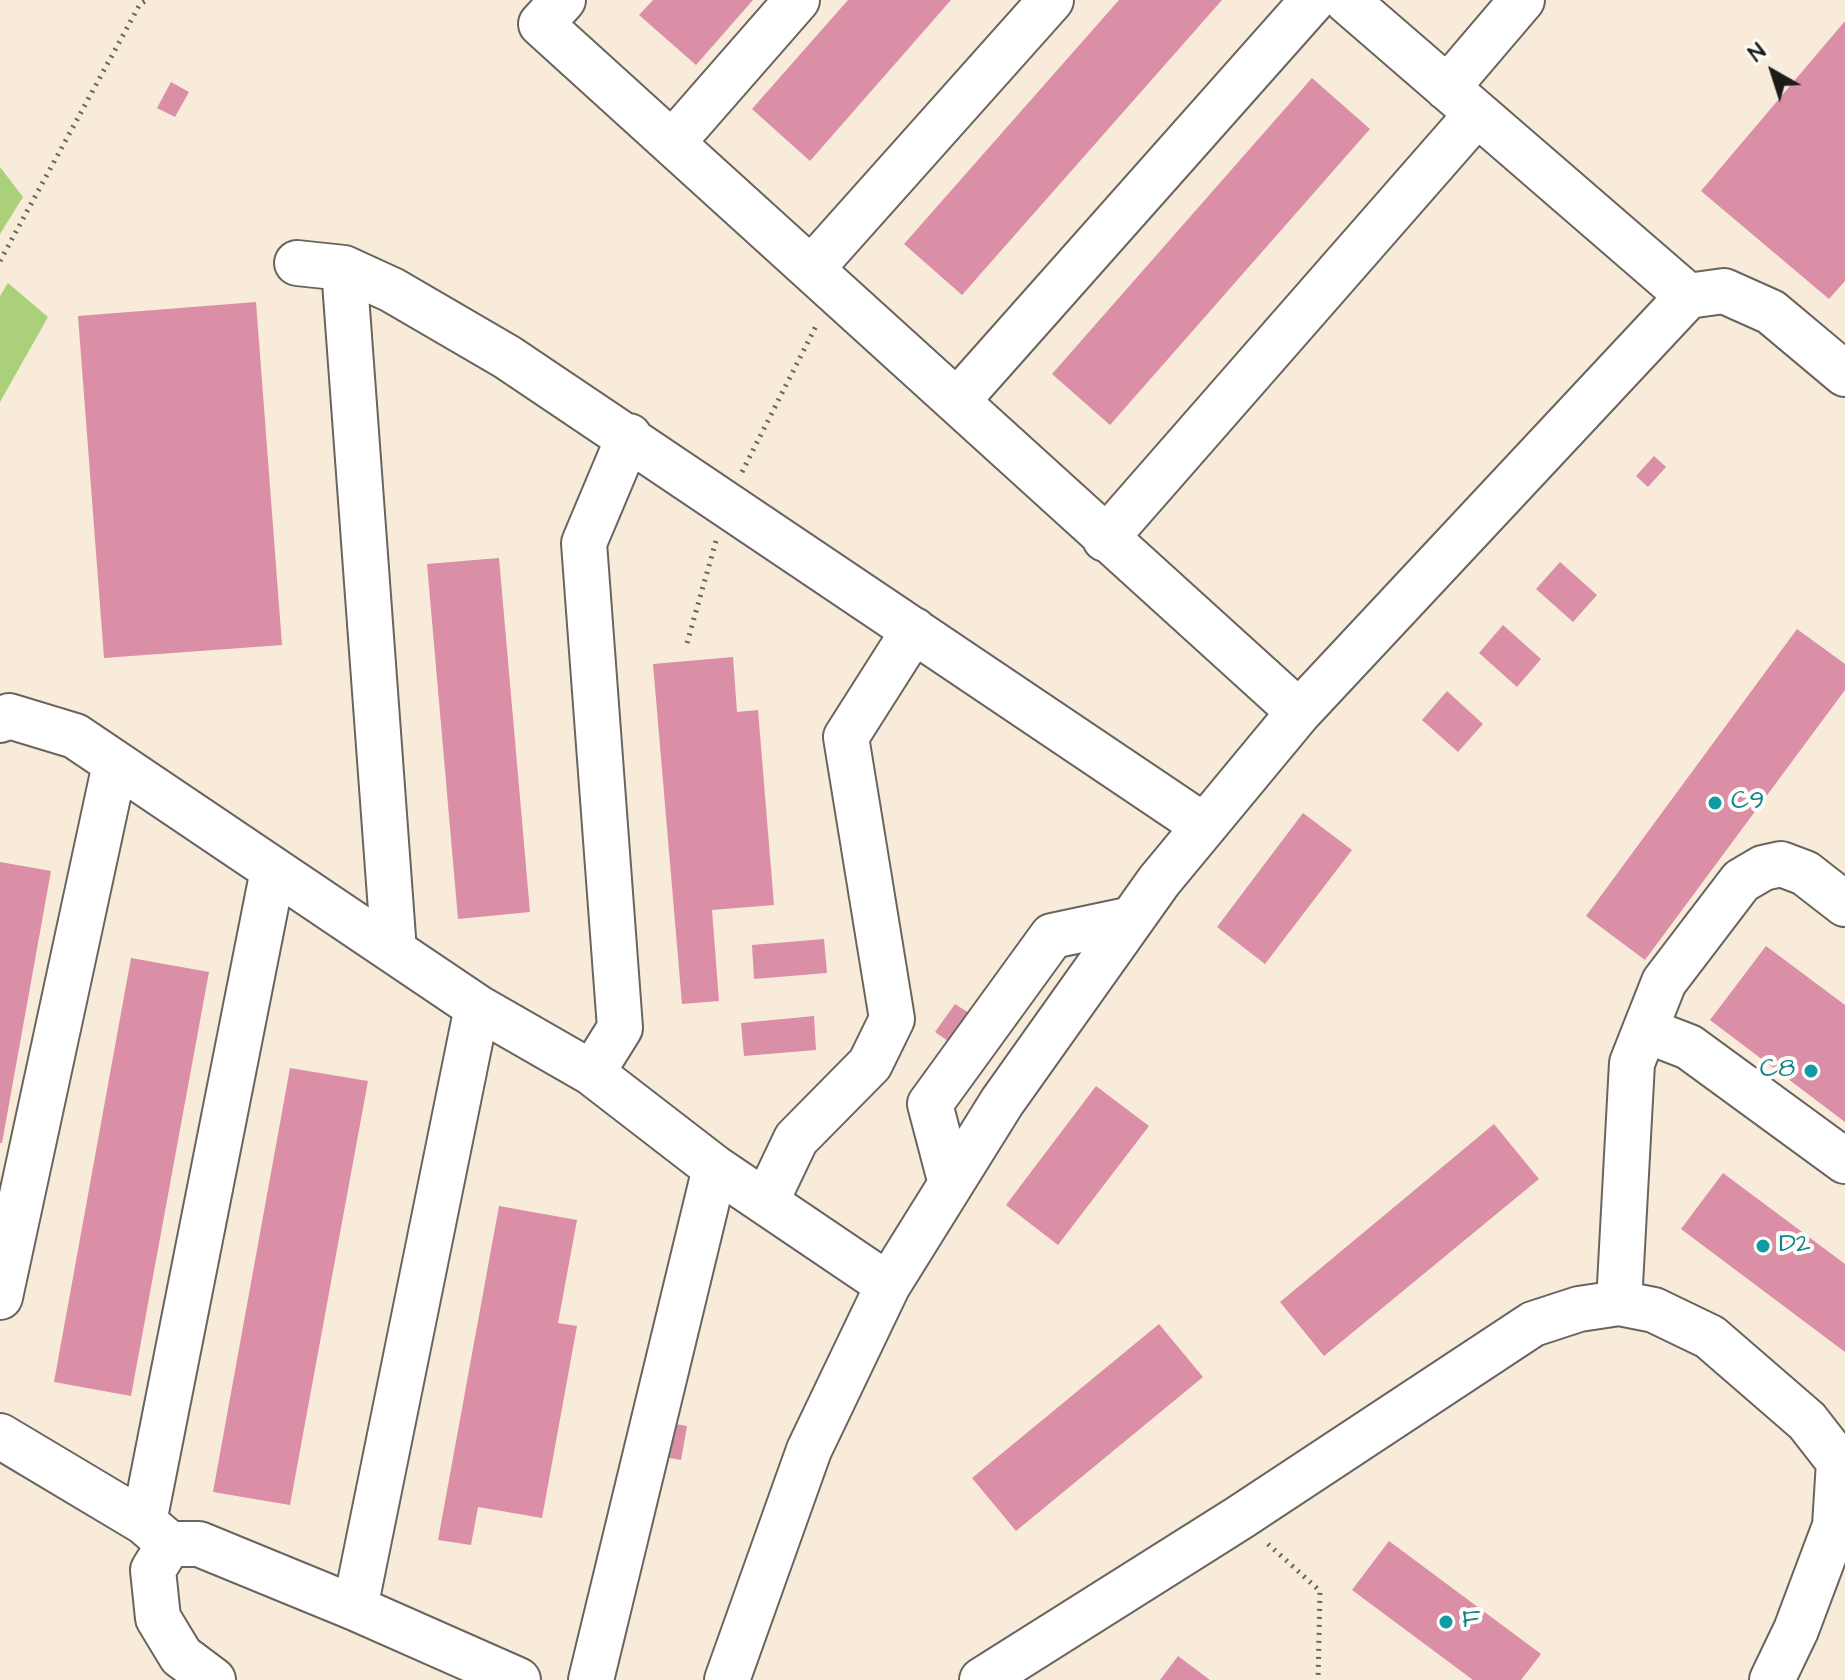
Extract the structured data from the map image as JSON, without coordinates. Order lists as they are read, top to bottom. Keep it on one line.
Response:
{"places":["C9","C8","D2","F"],"north":"top left"}
